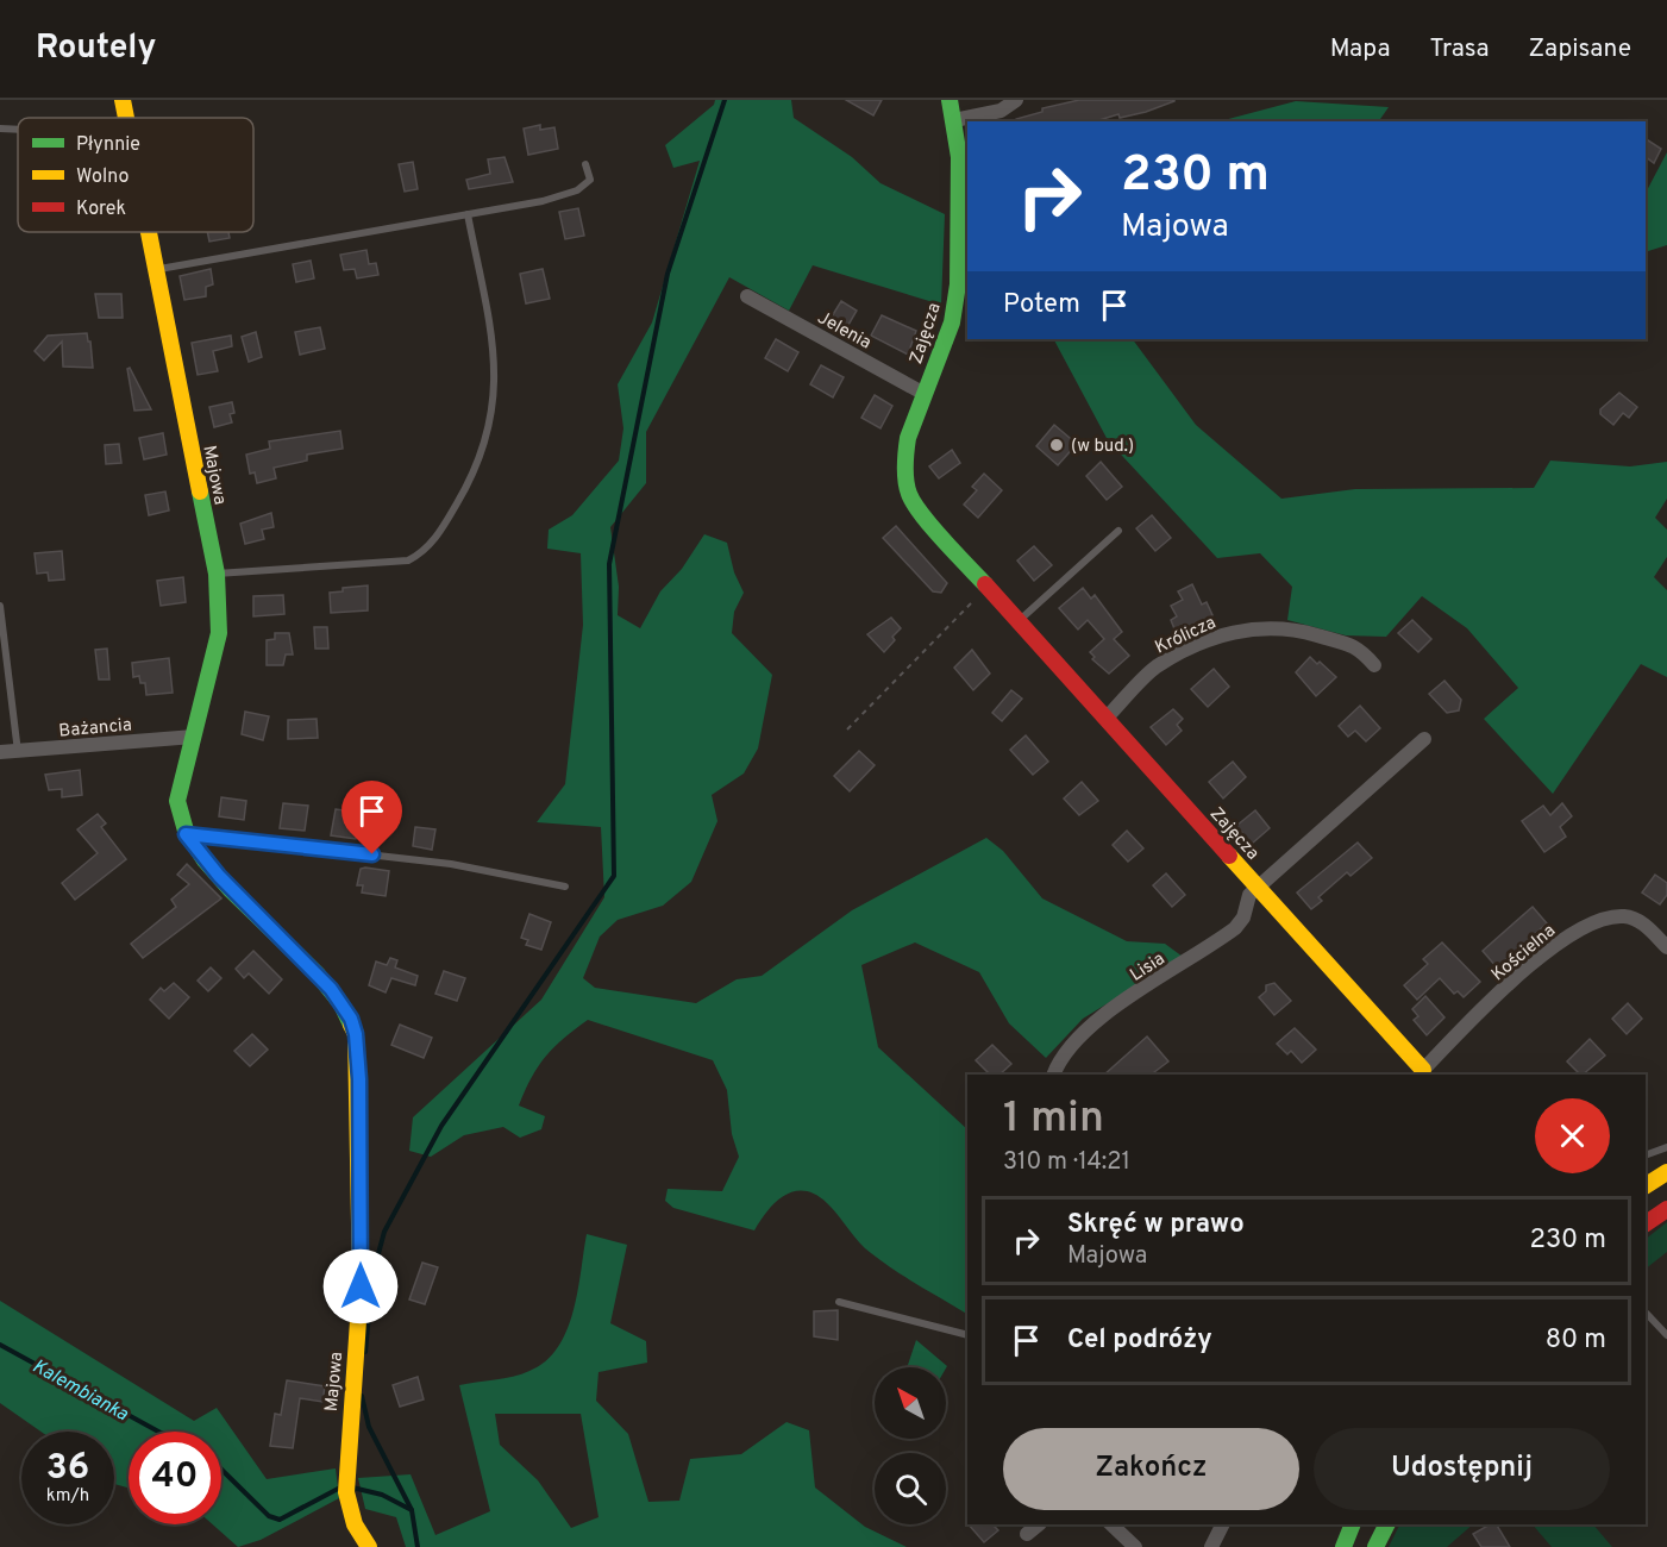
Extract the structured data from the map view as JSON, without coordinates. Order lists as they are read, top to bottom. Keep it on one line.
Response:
{"streets":{"main road":["Zajęcza","Majowa"],"street":["Jelenia","Królicza","Bażancia","Kościelna","Lisia"]},"crossings":[["Jelenia","Zajęcza"],["Zajęcza","Królicza"],["Zajęcza","Kościelna"],["Zajęcza","Lisia"],["Majowa","Bażancia"]],"water":["Kalembianka"],"places":["(w bud.)"],"legend":["Płynnie","Wolno","Korek"],"north":"top left","page":{"header":"Routely","nav":["Mapa","Trasa","Zapisane"],"turn":["230 m","Majowa"],"then":"Potem","heading":["1 min","310 m · 14:21"],"list":[{"name":"Skręć w prawo","note":"Majowa","value":"230 m"},{"name":"Cel podróży","value":"80 m"}],"buttons":["Zakończ","Udostępnij"],"speed":"36 km/h","limit":"40"}}
